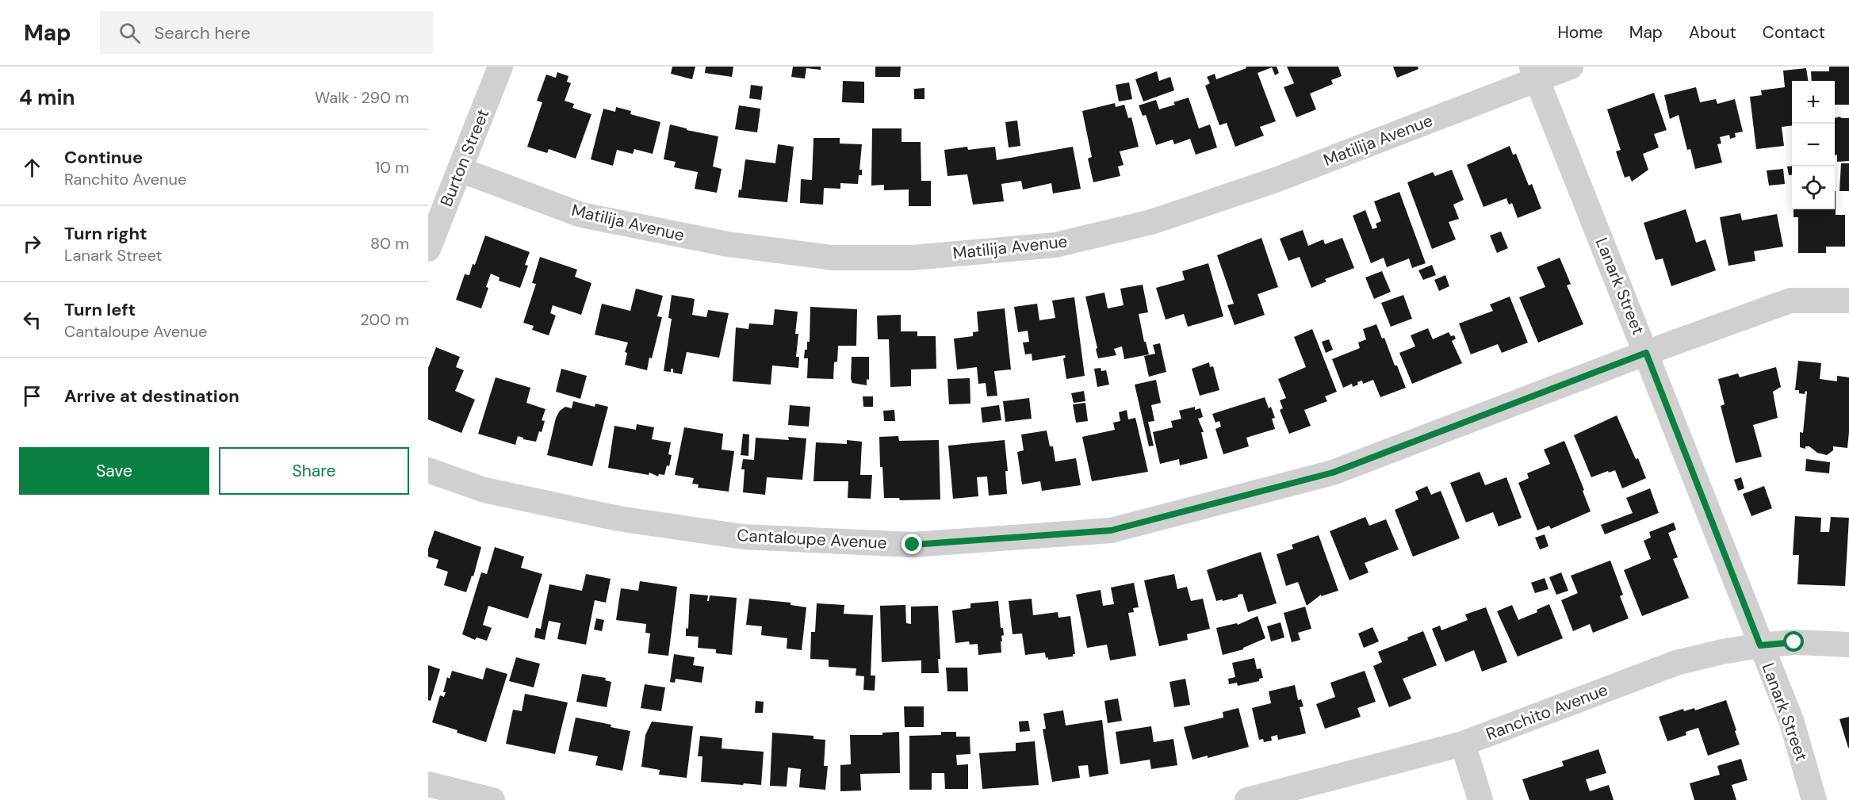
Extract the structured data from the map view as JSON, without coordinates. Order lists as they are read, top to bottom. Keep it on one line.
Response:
{"streets":{"street":["Matilija Avenue","Burton Street","Lanark Street","Cantaloupe Avenue","Ranchito Avenue"]},"crossings":[["Matilija Avenue","Burton Street"],["Matilija Avenue","Lanark Street"],["Lanark Street","Cantaloupe Avenue"],["Lanark Street","Ranchito Avenue"]],"page":{"header":"Map","search":"Search here","nav":["Home","Map","About","Contact"],"heading":["4 min","Walk · 290 m"],"map_buttons":["+","−"],"list":[["Continue","Ranchito Avenue","10 m"],["Turn right","Lanark Street","80 m"],["Turn left","Cantaloupe Avenue","200 m"],"Arrive at destination"],"buttons":["Save","Share"]}}
